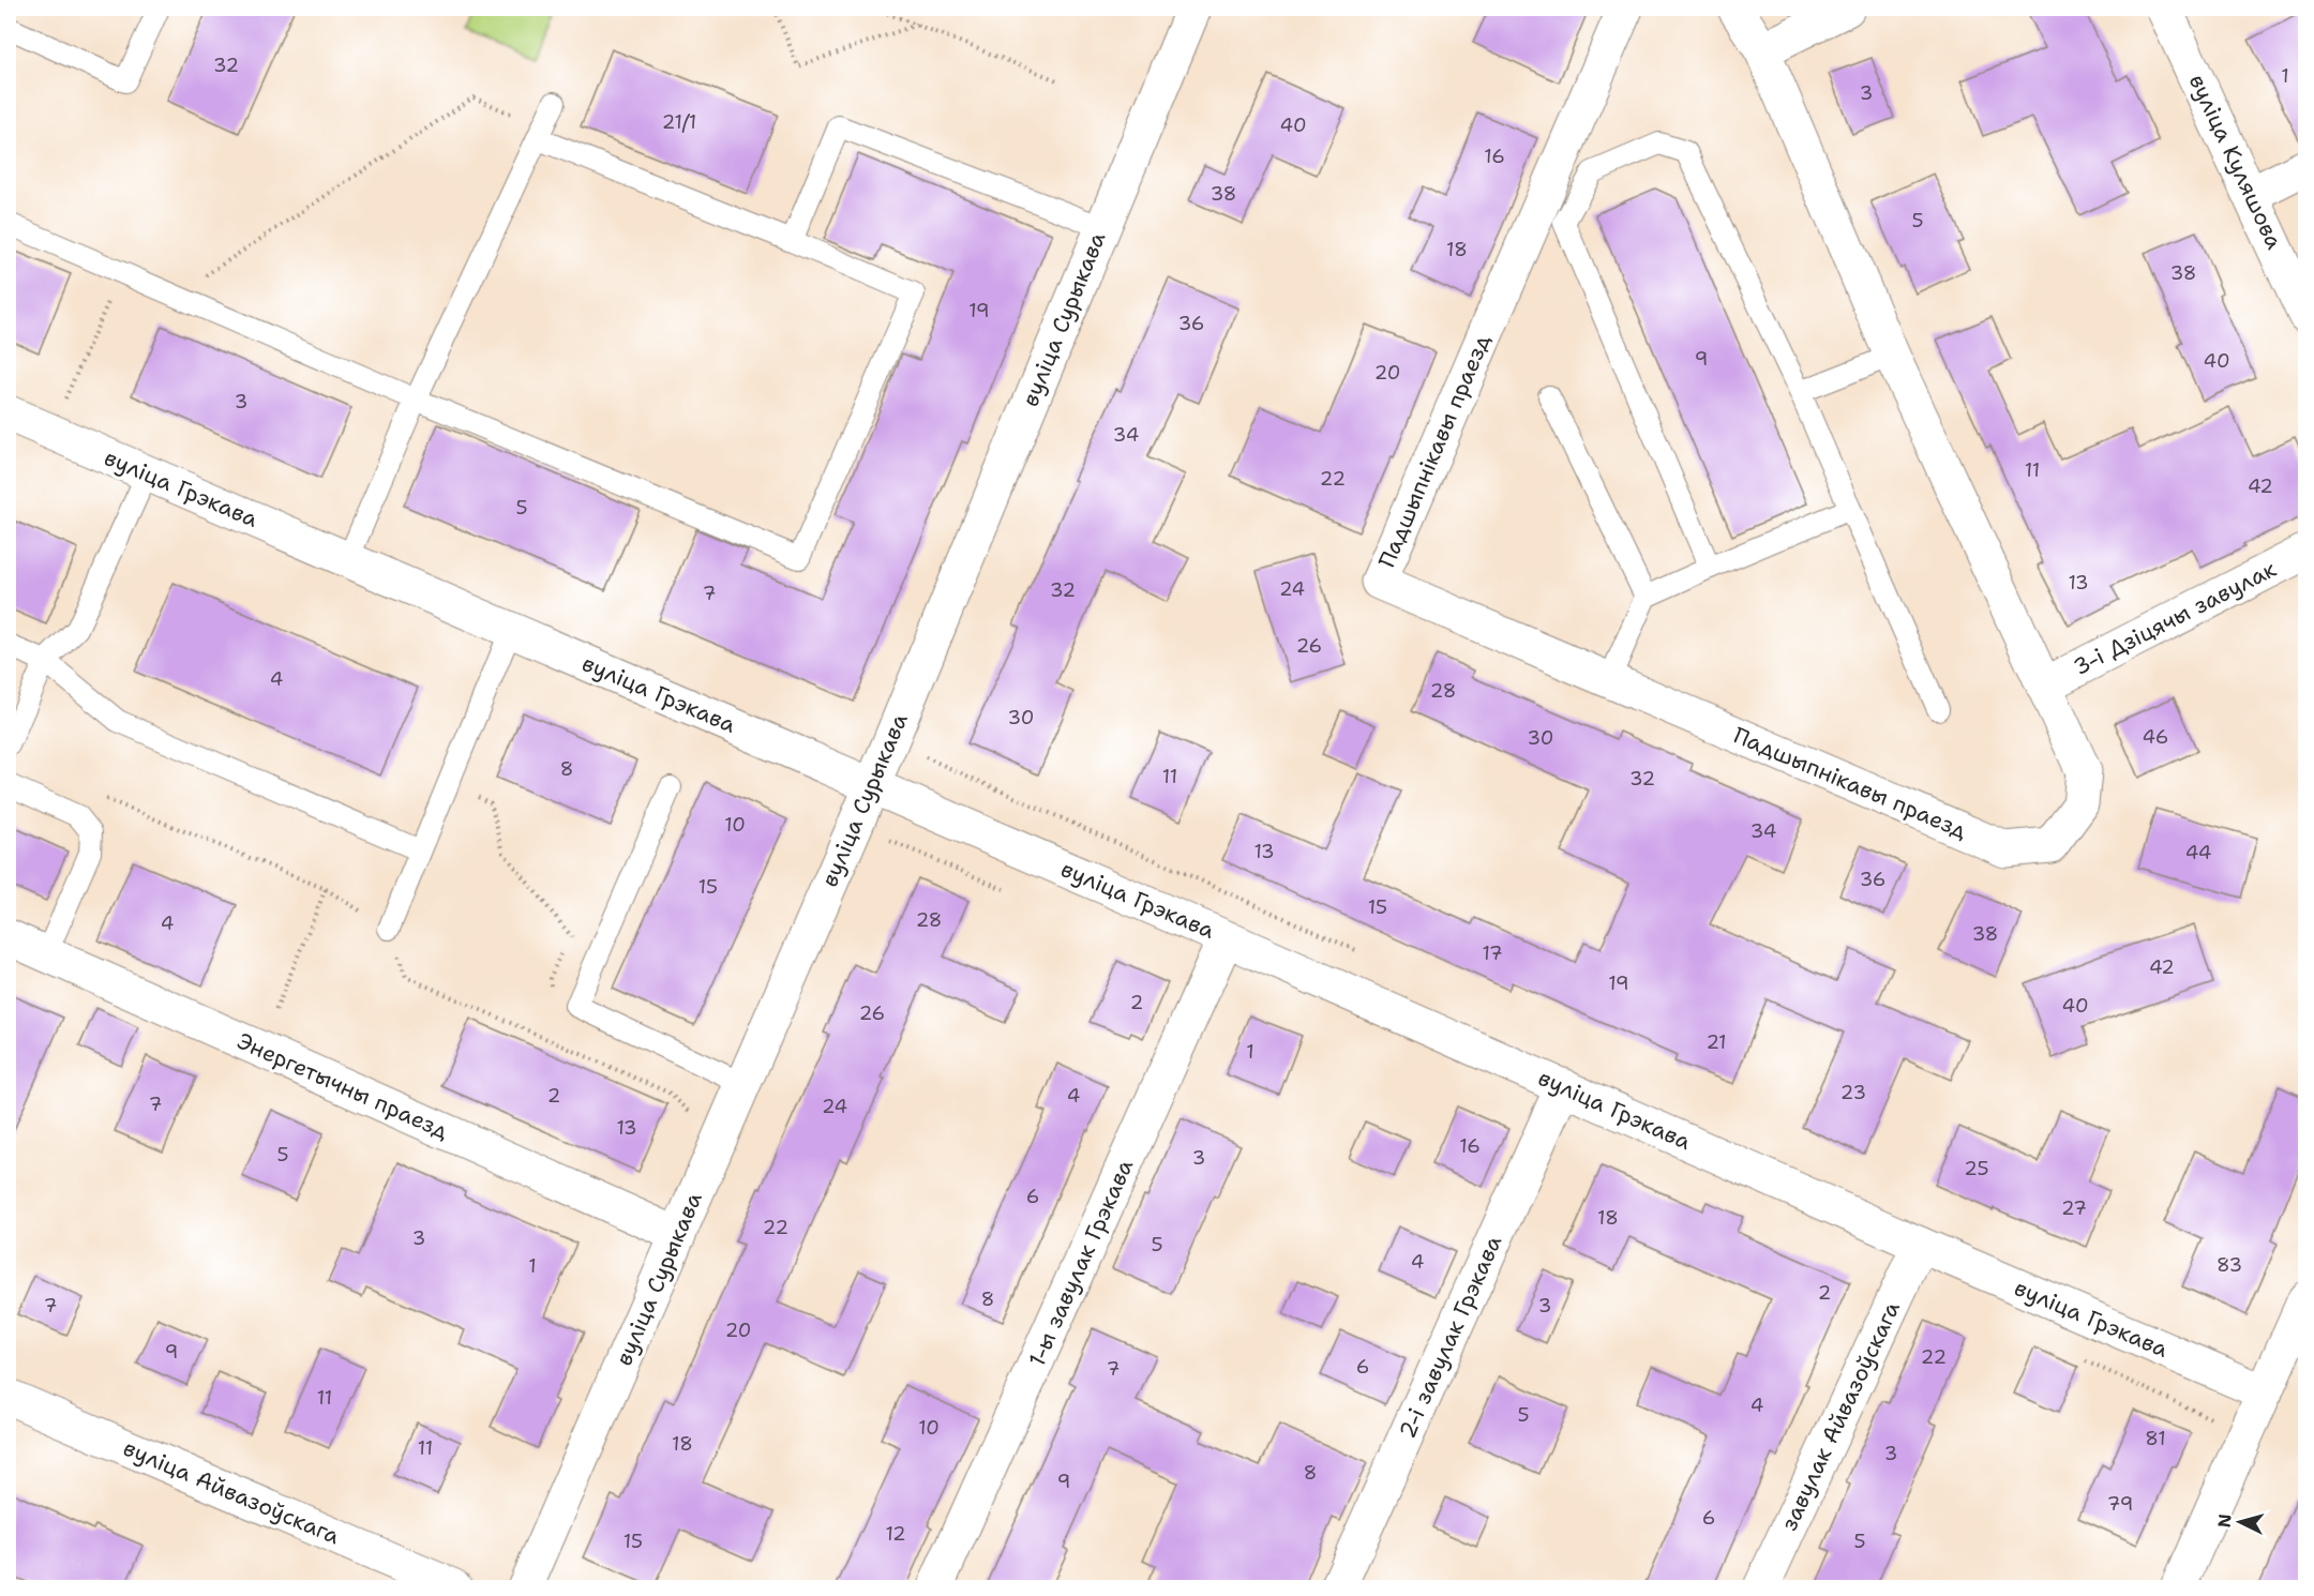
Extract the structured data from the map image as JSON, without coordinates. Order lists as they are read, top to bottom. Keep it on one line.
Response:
{"streets":{"street":["вуліца Куляшова","вуліца Сурыкава","Падшыпнікавы праезд","вуліца Грэкава","3-і Дзіцячы завулак","Энергетычны праезд","1-ы завулак Грэкава","2-і завулак Грэкава","завулак Айвазоўскага","вуліца Айвазоўскага"]},"crossings":[["вуліца Сурыкава","вуліца Грэкава"],["вуліца Сурыкава","Энергетычны праезд"],["Падшыпнікавы праезд","3-і Дзіцячы завулак"],["вуліца Грэкава","1-ы завулак Грэкава"],["вуліца Грэкава","2-і завулак Грэкава"],["вуліца Грэкава","завулак Айвазоўскага"]],"house_numbers":["32","1","3","21/1","40","16","38","5","18","38","19","36","9","40","20","3","34","11","22","42","5","13","24","32","7","26","4","28","30","46","30","8","11","32","10","34","13","44","36","15","15","28","4","38","17","42","19","2","40","26","21","1","23","2","4","7","24","13","16","5","3","25","6","27","18","22","3","5","4","83","1","2","8","7","3","20","9","22","6","7","11","4","5","10","81","18","11","3","8","9","79","6","12","15","5"],"north":"left"}
